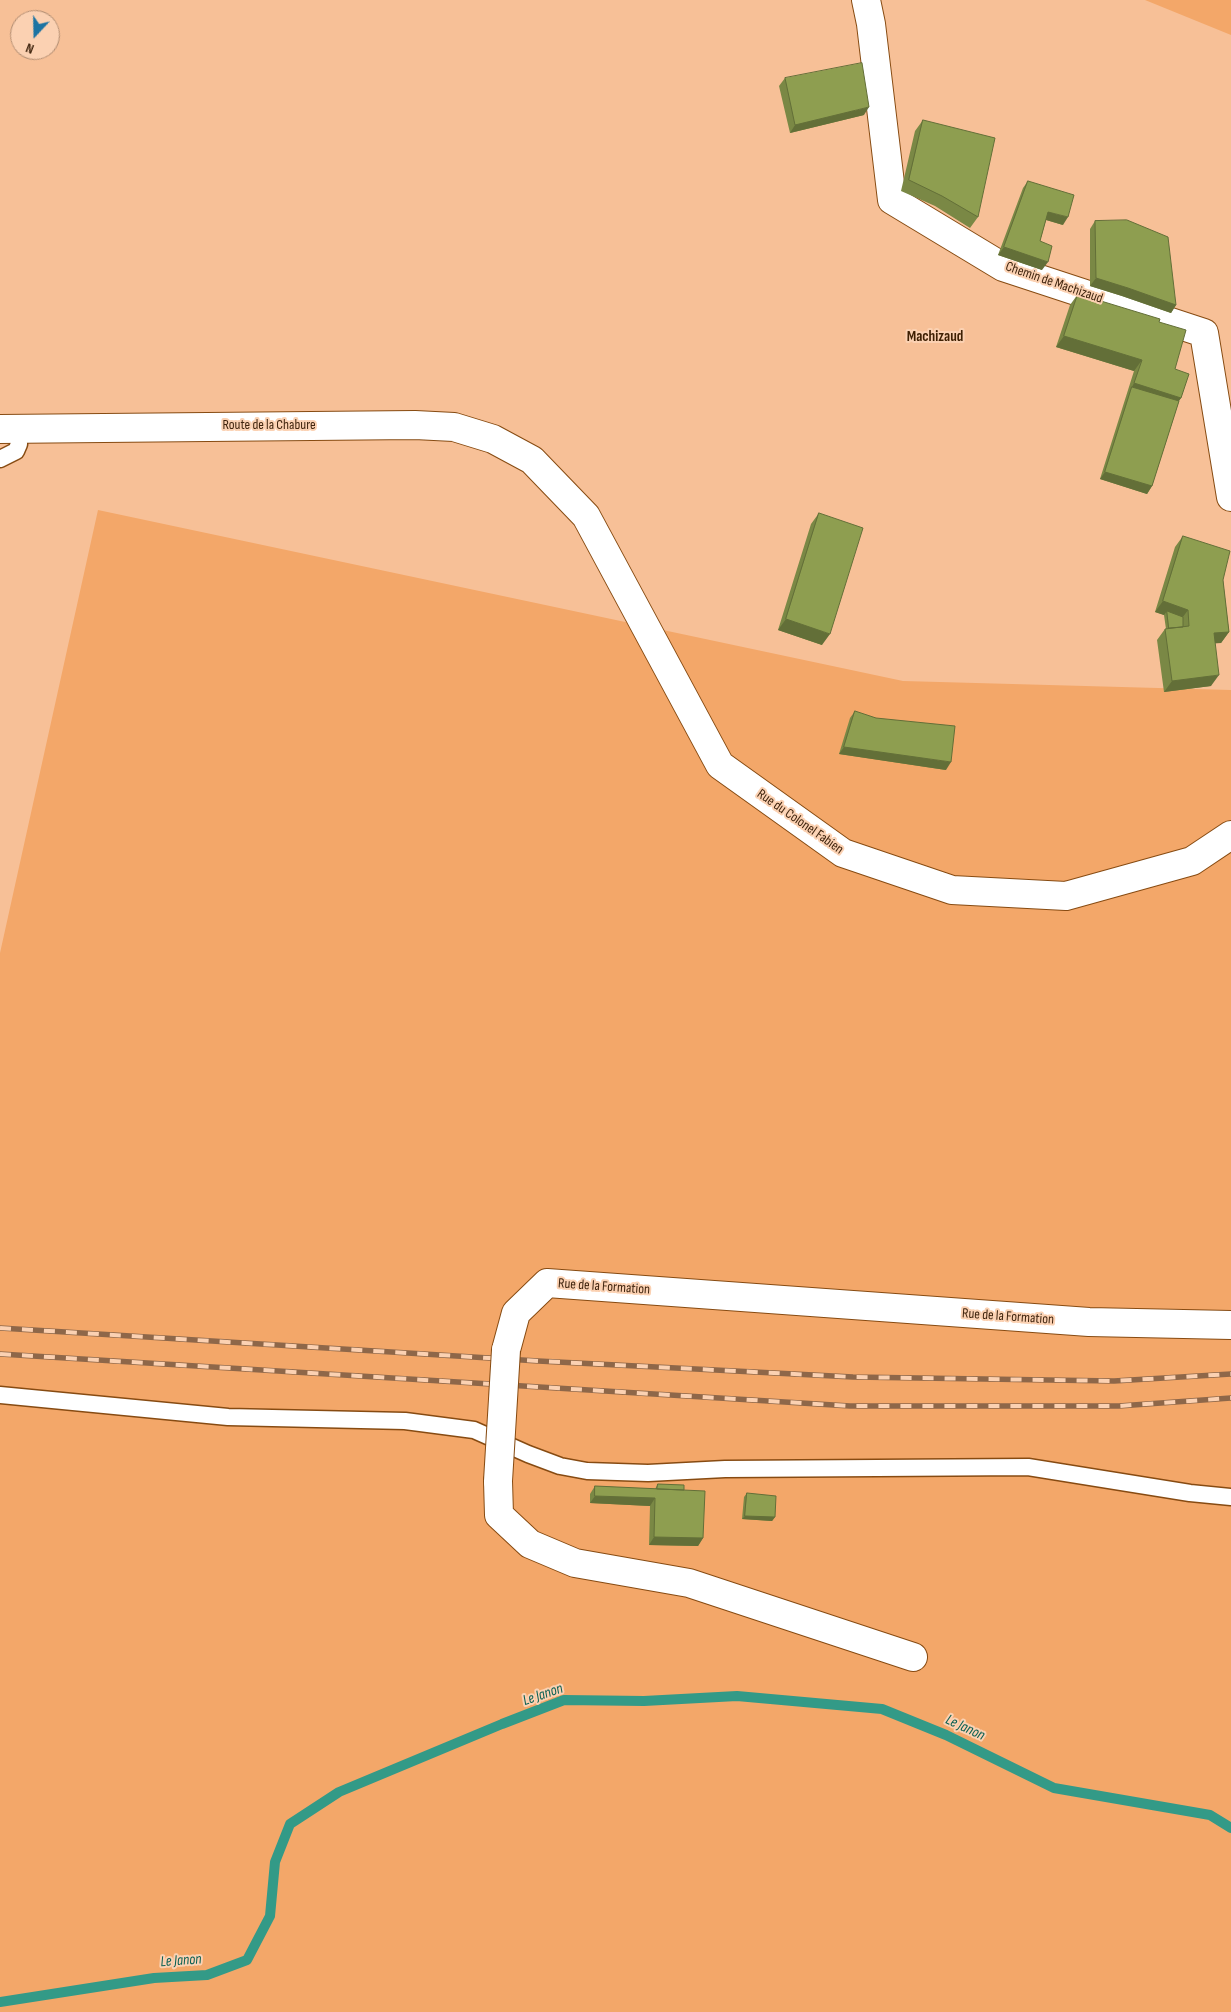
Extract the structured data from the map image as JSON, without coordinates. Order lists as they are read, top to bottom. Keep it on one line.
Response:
{"streets":{"street":["Chemin de Machizaud","Route de la Chabure","Rue du Colonel Fabien","Rue de la Formation"]},"crossings":[["Route de la Chabure","Rue du Colonel Fabien"]],"districts":["Machizaud"],"water":["Le Janon"],"north":"bottom"}
